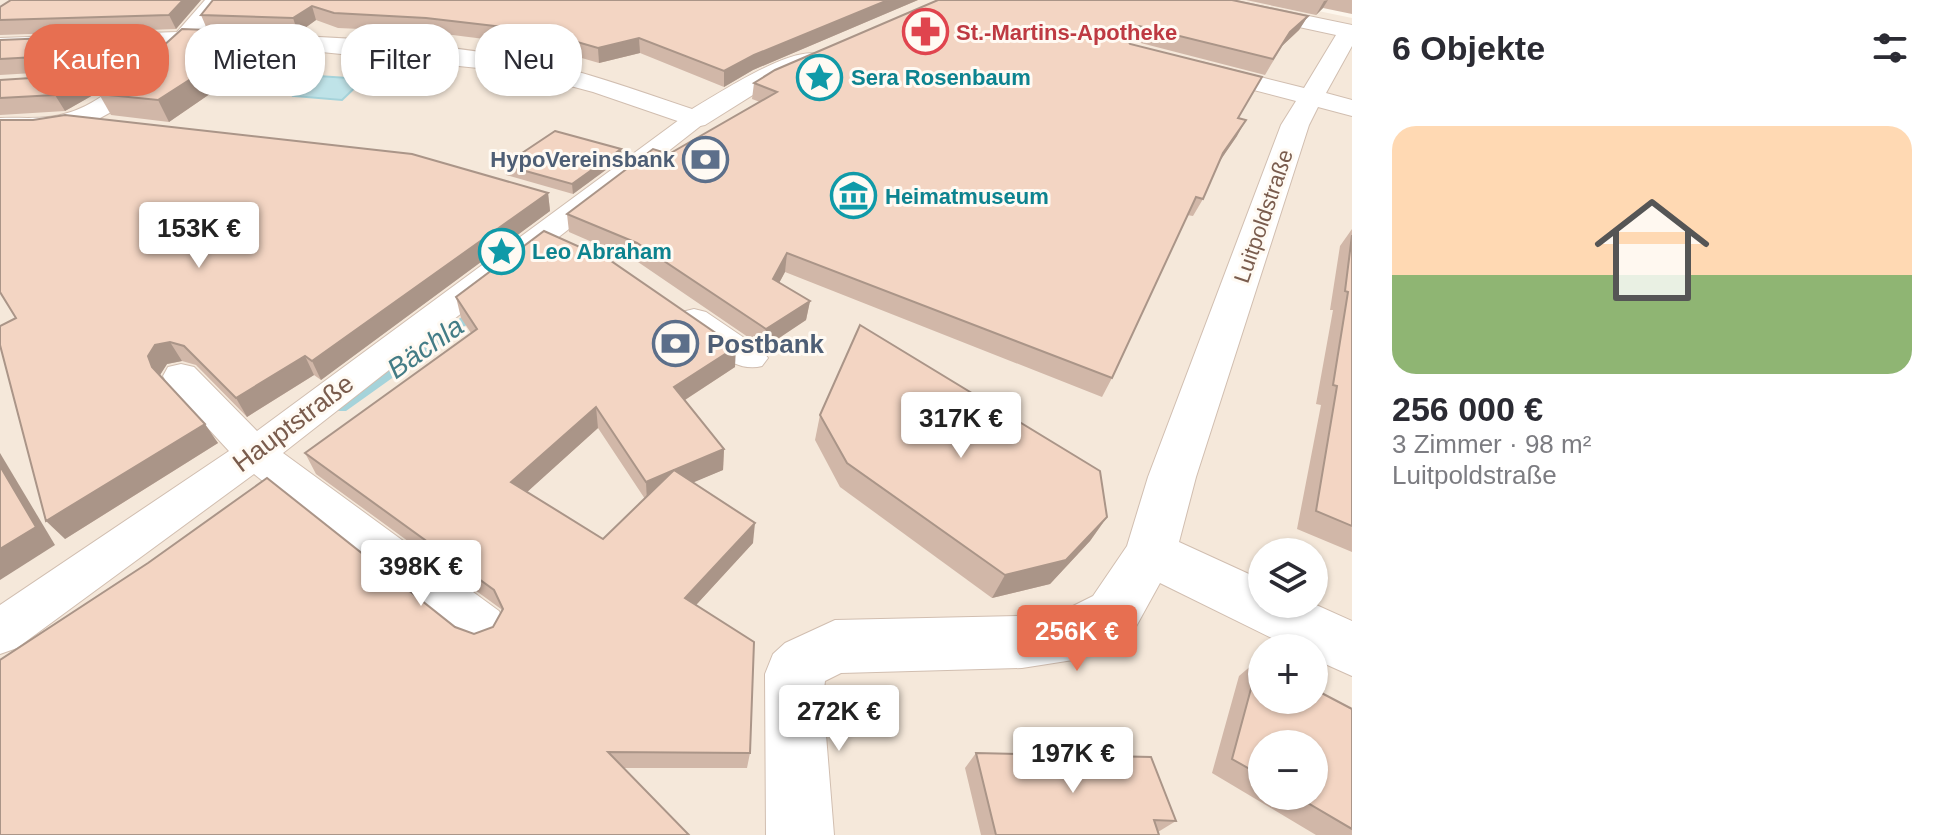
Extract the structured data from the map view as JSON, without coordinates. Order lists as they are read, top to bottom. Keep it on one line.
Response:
{"streets":{"street":["Luitpoldstraße","Hauptstraße"]},"water":["Bächla"],"places":{"pharmacy":["St.-Martins-Apotheke"],"place":["Sera Rosenbaum","Leo Abraham"],"bank":["HypoVereinsbank","Postbank"],"museum":["Heimatmuseum"]},"page":{"heading":"6 Objekte","chip":["Kaufen","Mieten","Filter","Neu"],"list":[{"name":"256 000 €","note":"3 Zimmer · 98 m² · Luitpoldstraße"}],"price":["153K €","317K €","398K €","256K €","272K €","197K €"],"map_buttons":["+","−"]}}
